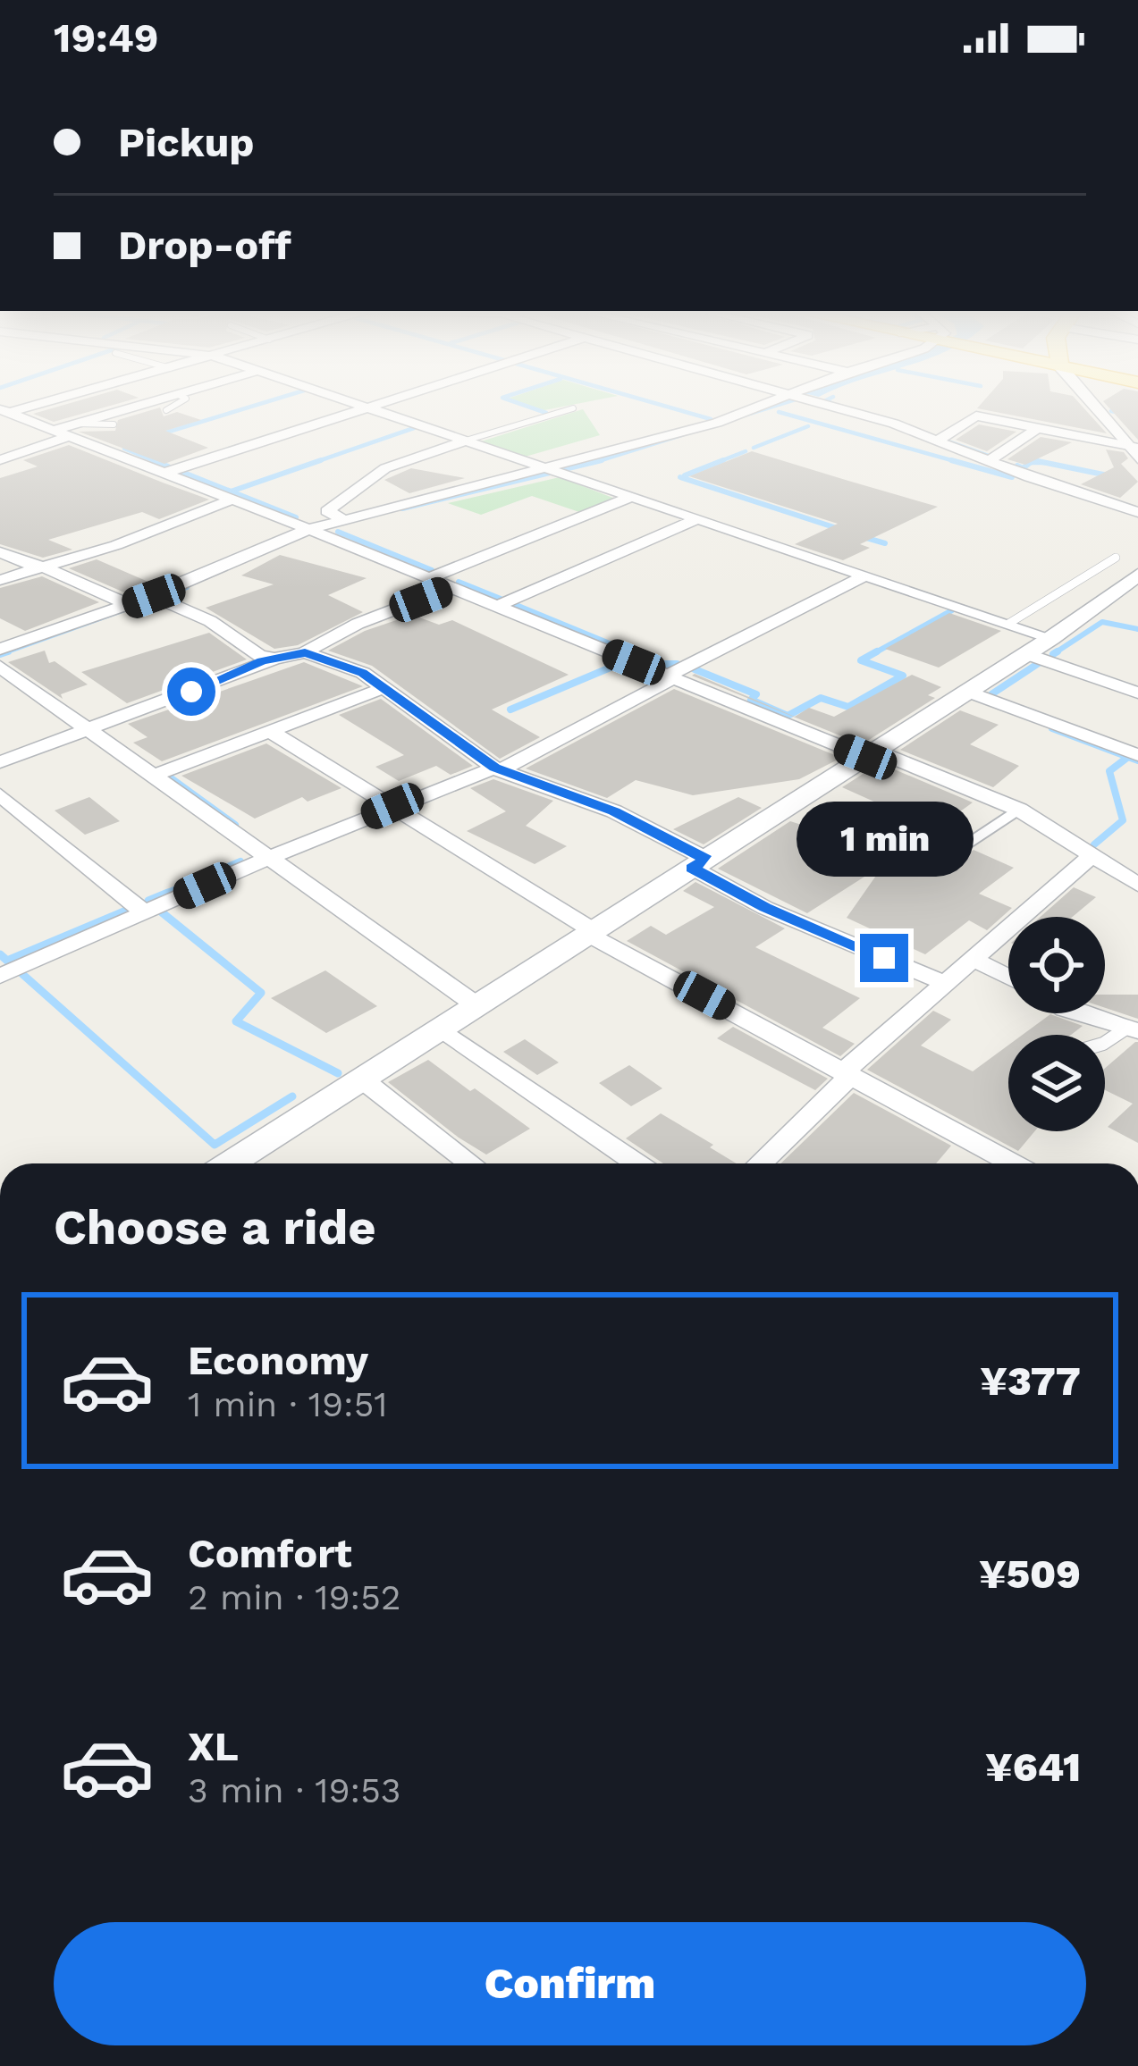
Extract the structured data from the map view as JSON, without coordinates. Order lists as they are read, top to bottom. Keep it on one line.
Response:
{"page":{"status":"19:49","banner":["Pickup","Drop-off"],"bubble":"1 min","heading":"Choose a ride","list":[{"name":"Economy","note":"1 min · 19:51","value":"¥377"},{"name":"Comfort","note":"2 min · 19:52","value":"¥509"},{"name":"XL","note":"3 min · 19:53","value":"¥641"}],"buttons":"Confirm"}}
